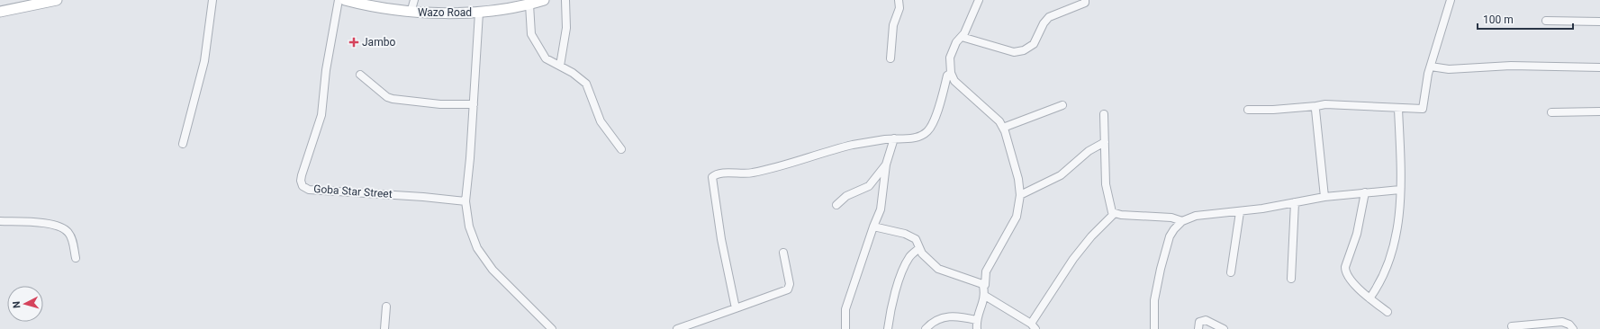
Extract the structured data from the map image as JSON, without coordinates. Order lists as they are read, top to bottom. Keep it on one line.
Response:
{"streets":{"main road":["Wazo Road"],"street":["Goba Star Street"]},"places":{"health":["Jambo"]},"scale_bar":"100 m","north":"left"}
